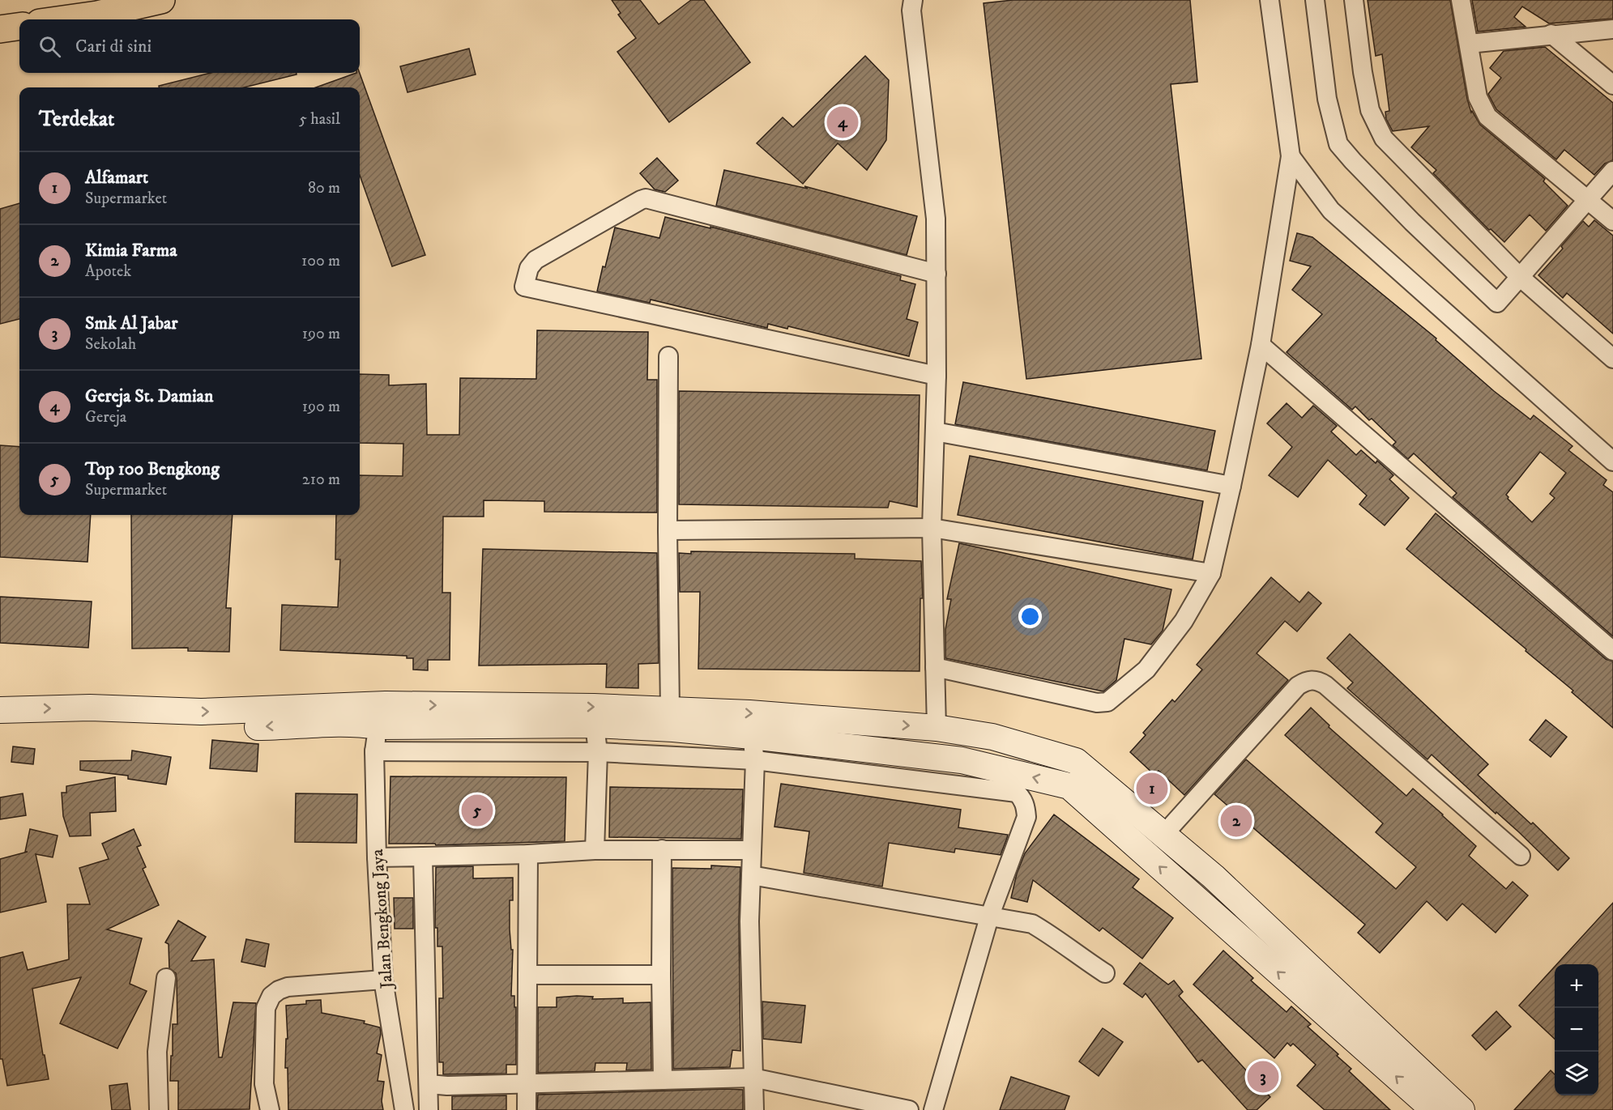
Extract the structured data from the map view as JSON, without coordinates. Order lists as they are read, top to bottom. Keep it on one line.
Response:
{"streets":{"street":["Jalan Bengkong Jaya"]},"page":{"search":"Cari di sini","heading":["Terdekat","5 hasil"],"pins":["4","1","5","2","3"],"list":[{"mark":"1","name":"Alfamart","note":"Supermarket","value":"80 m"},{"mark":"2","name":"Kimia Farma","note":"Apotek","value":"100 m"},{"mark":"3","name":"Smk Al Jabar","note":"Sekolah","value":"190 m"},{"mark":"4","name":"Gereja St. Damian","note":"Gereja","value":"190 m"},{"mark":"5","name":"Top 100 Bengkong","note":"Supermarket","value":"210 m"}],"map_buttons":["+","−"]}}
